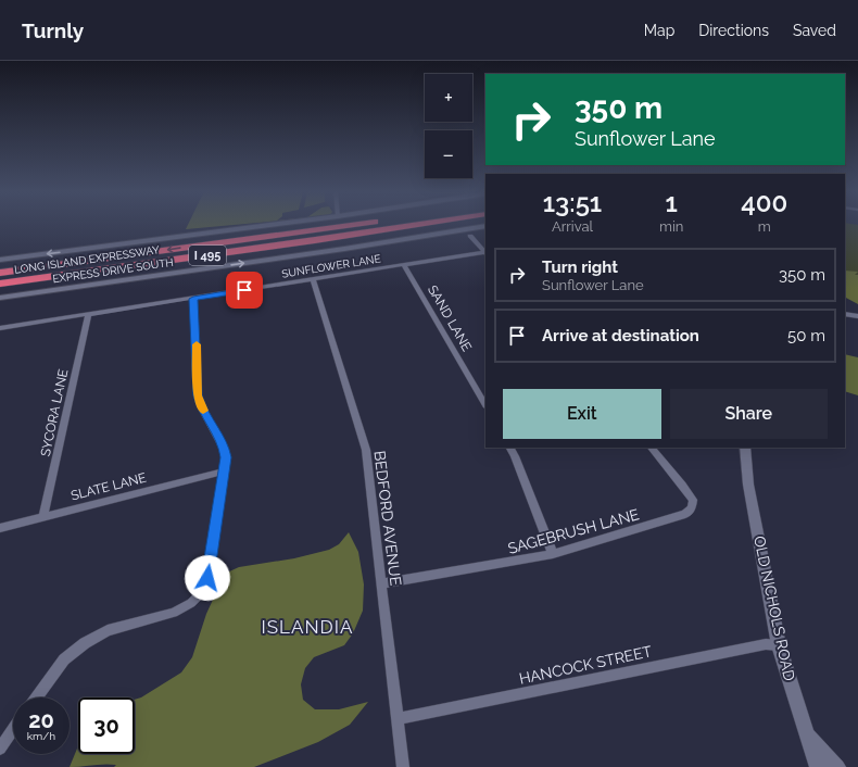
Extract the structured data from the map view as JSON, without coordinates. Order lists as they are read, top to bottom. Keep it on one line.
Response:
{"streets":{"highway":["I 495","LONG ISLAND EXPRESSWAY"],"main road":["EXPRESS DRIVE SOUTH"],"street":["SUNFLOWER LANE","SAND LANE","SYCORA LANE","SLATE LANE","BEDFORD AVENUE","SAGEBRUSH LANE","OLD NICHOLS ROAD","HANCOCK STREET"]},"crossings":[["SUNFLOWER LANE","SAND LANE"],["SUNFLOWER LANE","SYCORA LANE"],["SUNFLOWER LANE","BEDFORD AVENUE"],["SYCORA LANE","SLATE LANE"],["BEDFORD AVENUE","SAGEBRUSH LANE"],["BEDFORD AVENUE","HANCOCK STREET"],["OLD NICHOLS ROAD","HANCOCK STREET"]],"districts":["ISLANDIA"],"page":{"header":"Turnly","nav":["Map","Directions","Saved"],"map_buttons":["+","−"],"turn":["350 m","Sunflower Lane"],"eta":["13:51","Arrival","1","min","400","m"],"list":[{"name":"Turn right","note":"Sunflower Lane","value":"350 m"},{"name":"Arrive at destination","value":"50 m"}],"buttons":["Exit","Share"],"speed":"20 km/h","limit":"30"}}
